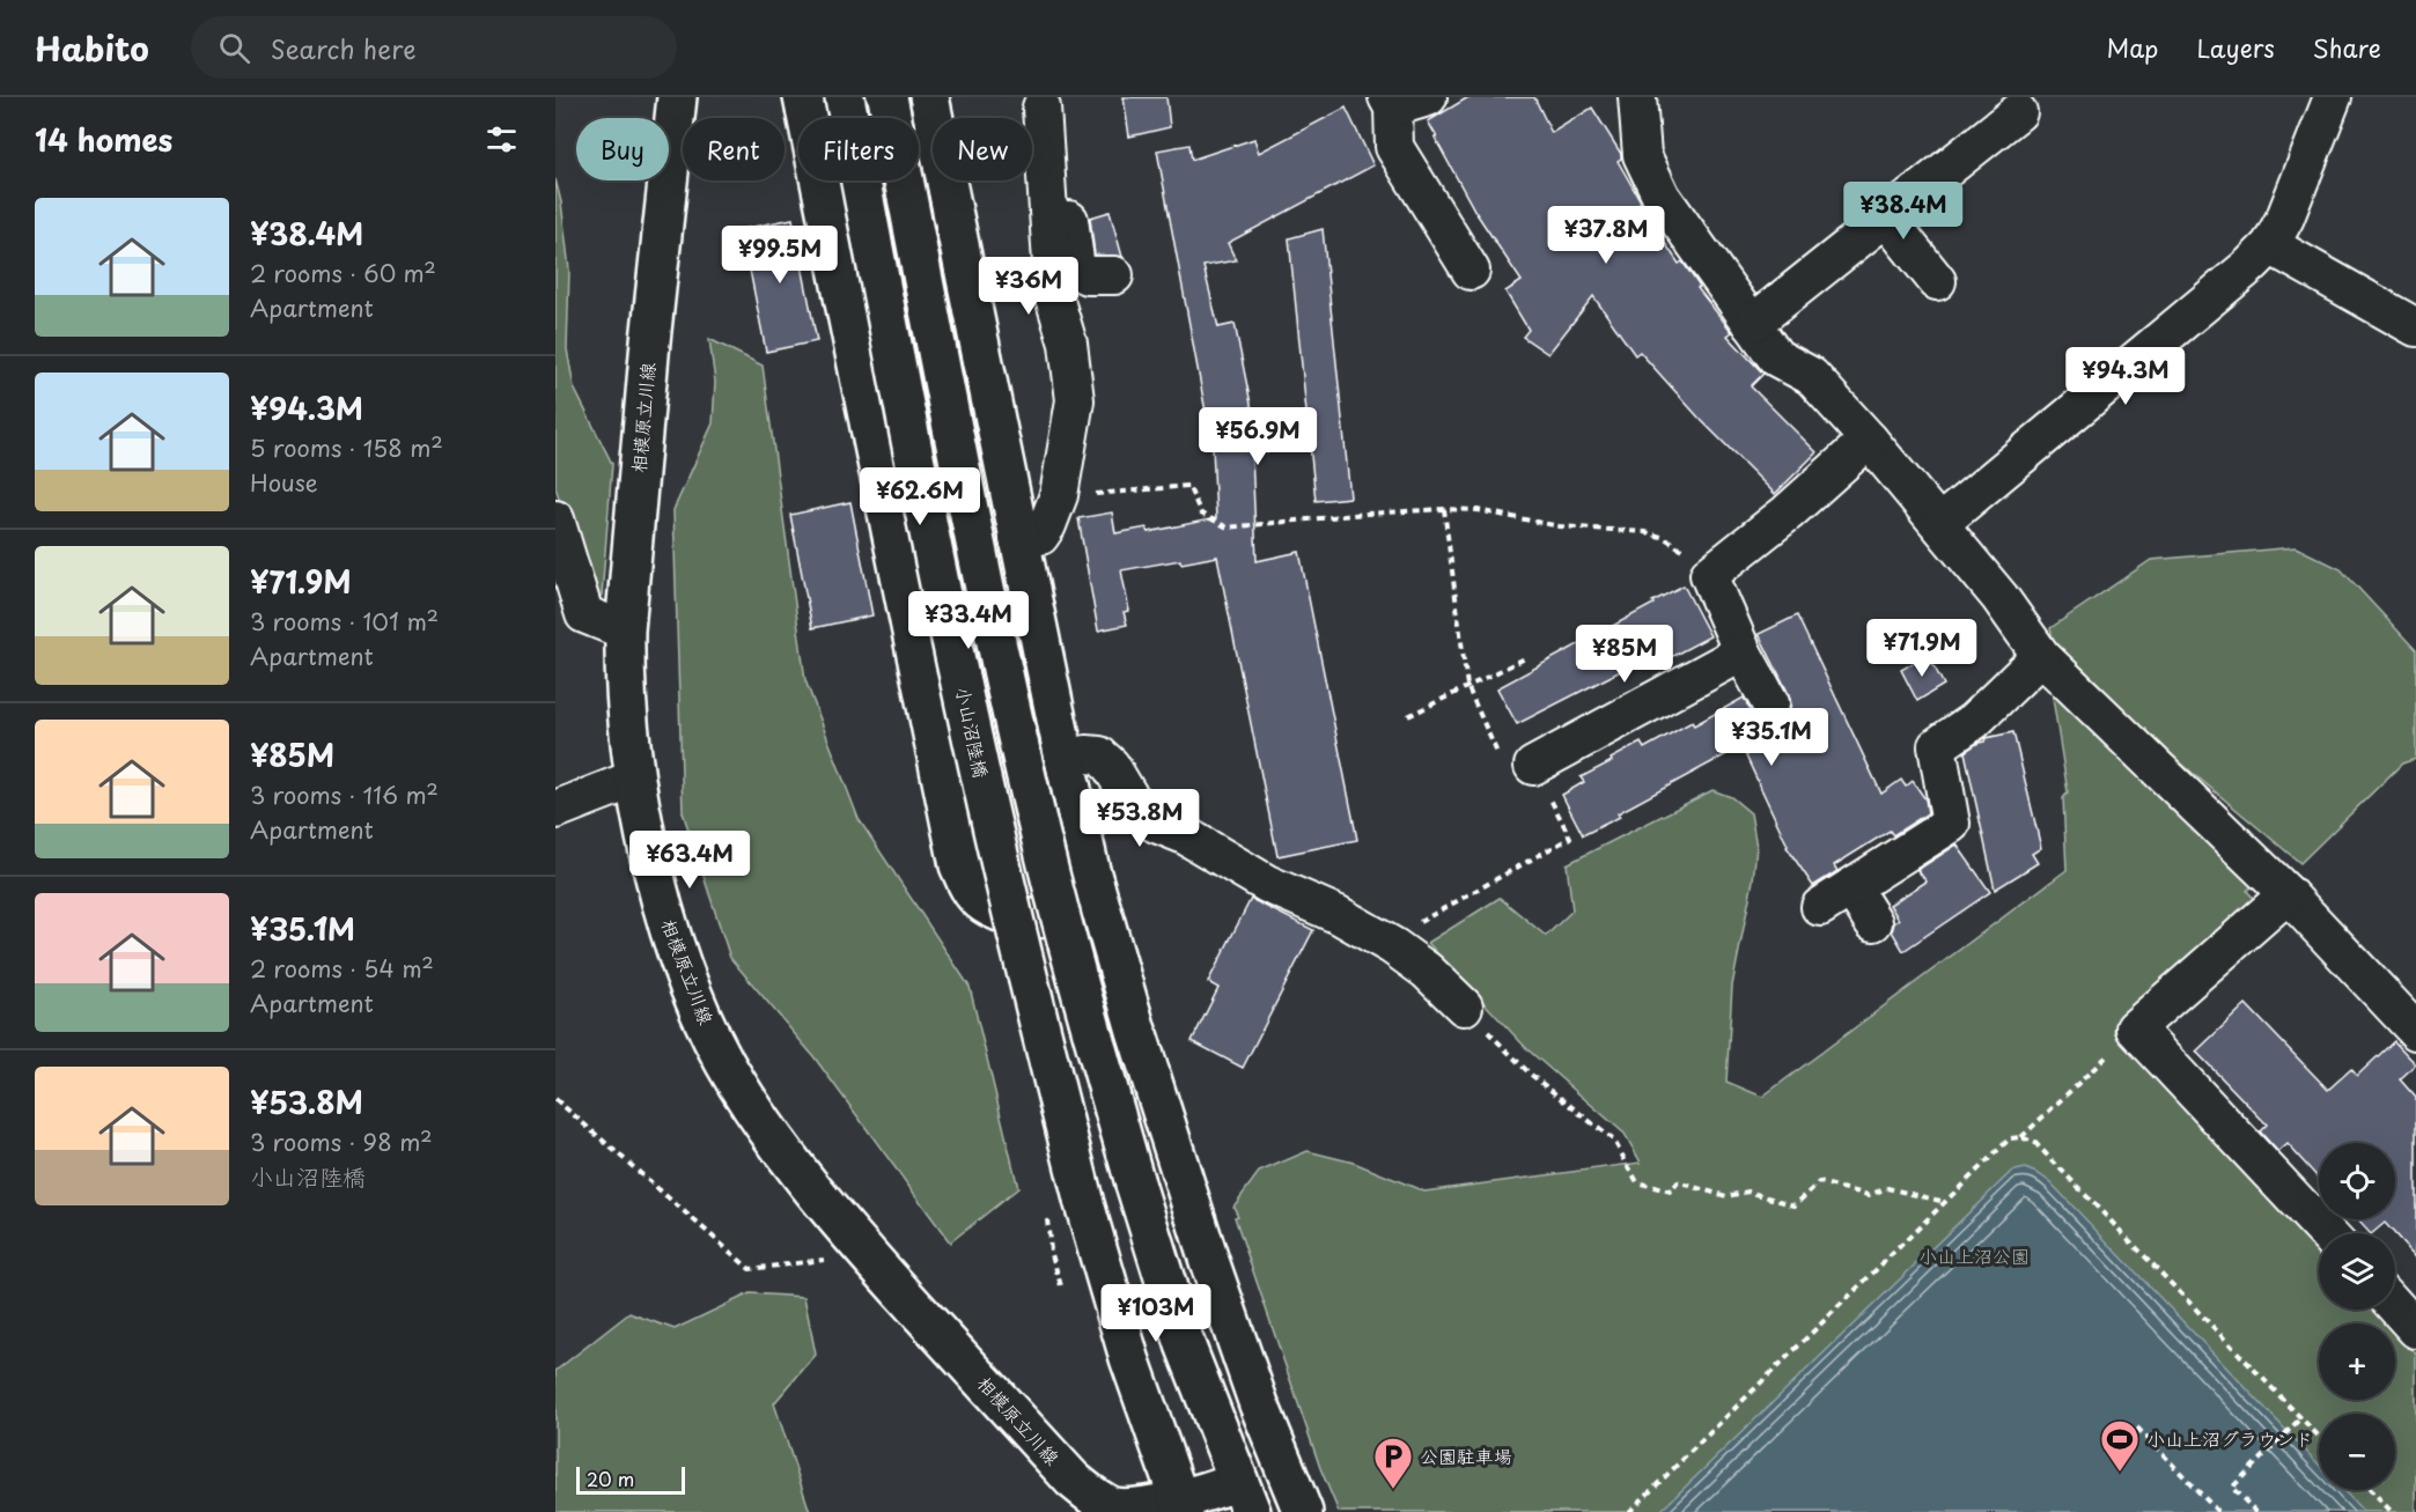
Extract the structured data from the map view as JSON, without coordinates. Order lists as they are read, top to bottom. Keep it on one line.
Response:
{"streets":{"main road":["相模原立川線","小山沼陸橋"]},"crossings":[["相模原立川線","小山沼陸橋"]],"parks":["小山上沼公園"],"places":{"sports":["小山上沼グラウンド"],"parking":["公園駐車場"]},"scale_bar":"20 m","page":{"header":"Habito","search":"Search here","nav":["Map","Layers","Share"],"heading":"14 homes","chip":["Buy","Rent","Filters","New"],"list":[{"name":"¥38.4M","note":"2 rooms · 60 m² · Apartment"},{"name":"¥94.3M","note":"5 rooms · 158 m² · House"},{"name":"¥71.9M","note":"3 rooms · 101 m² · Apartment"},{"name":"¥85M","note":"3 rooms · 116 m² · Apartment"},{"name":"¥35.1M","note":"2 rooms · 54 m² · Apartment"},{"name":"¥53.8M","note":"3 rooms · 98 m² · 小山沼陸橋"}],"price":["¥38.4M","¥37.8M","¥99.5M","¥36M","¥94.3M","¥56.9M","¥62.6M","¥33.4M","¥71.9M","¥85M","¥35.1M","¥53.8M","¥63.4M","¥103M"],"map_buttons":["+","−"],"scale":"20 m"}}
